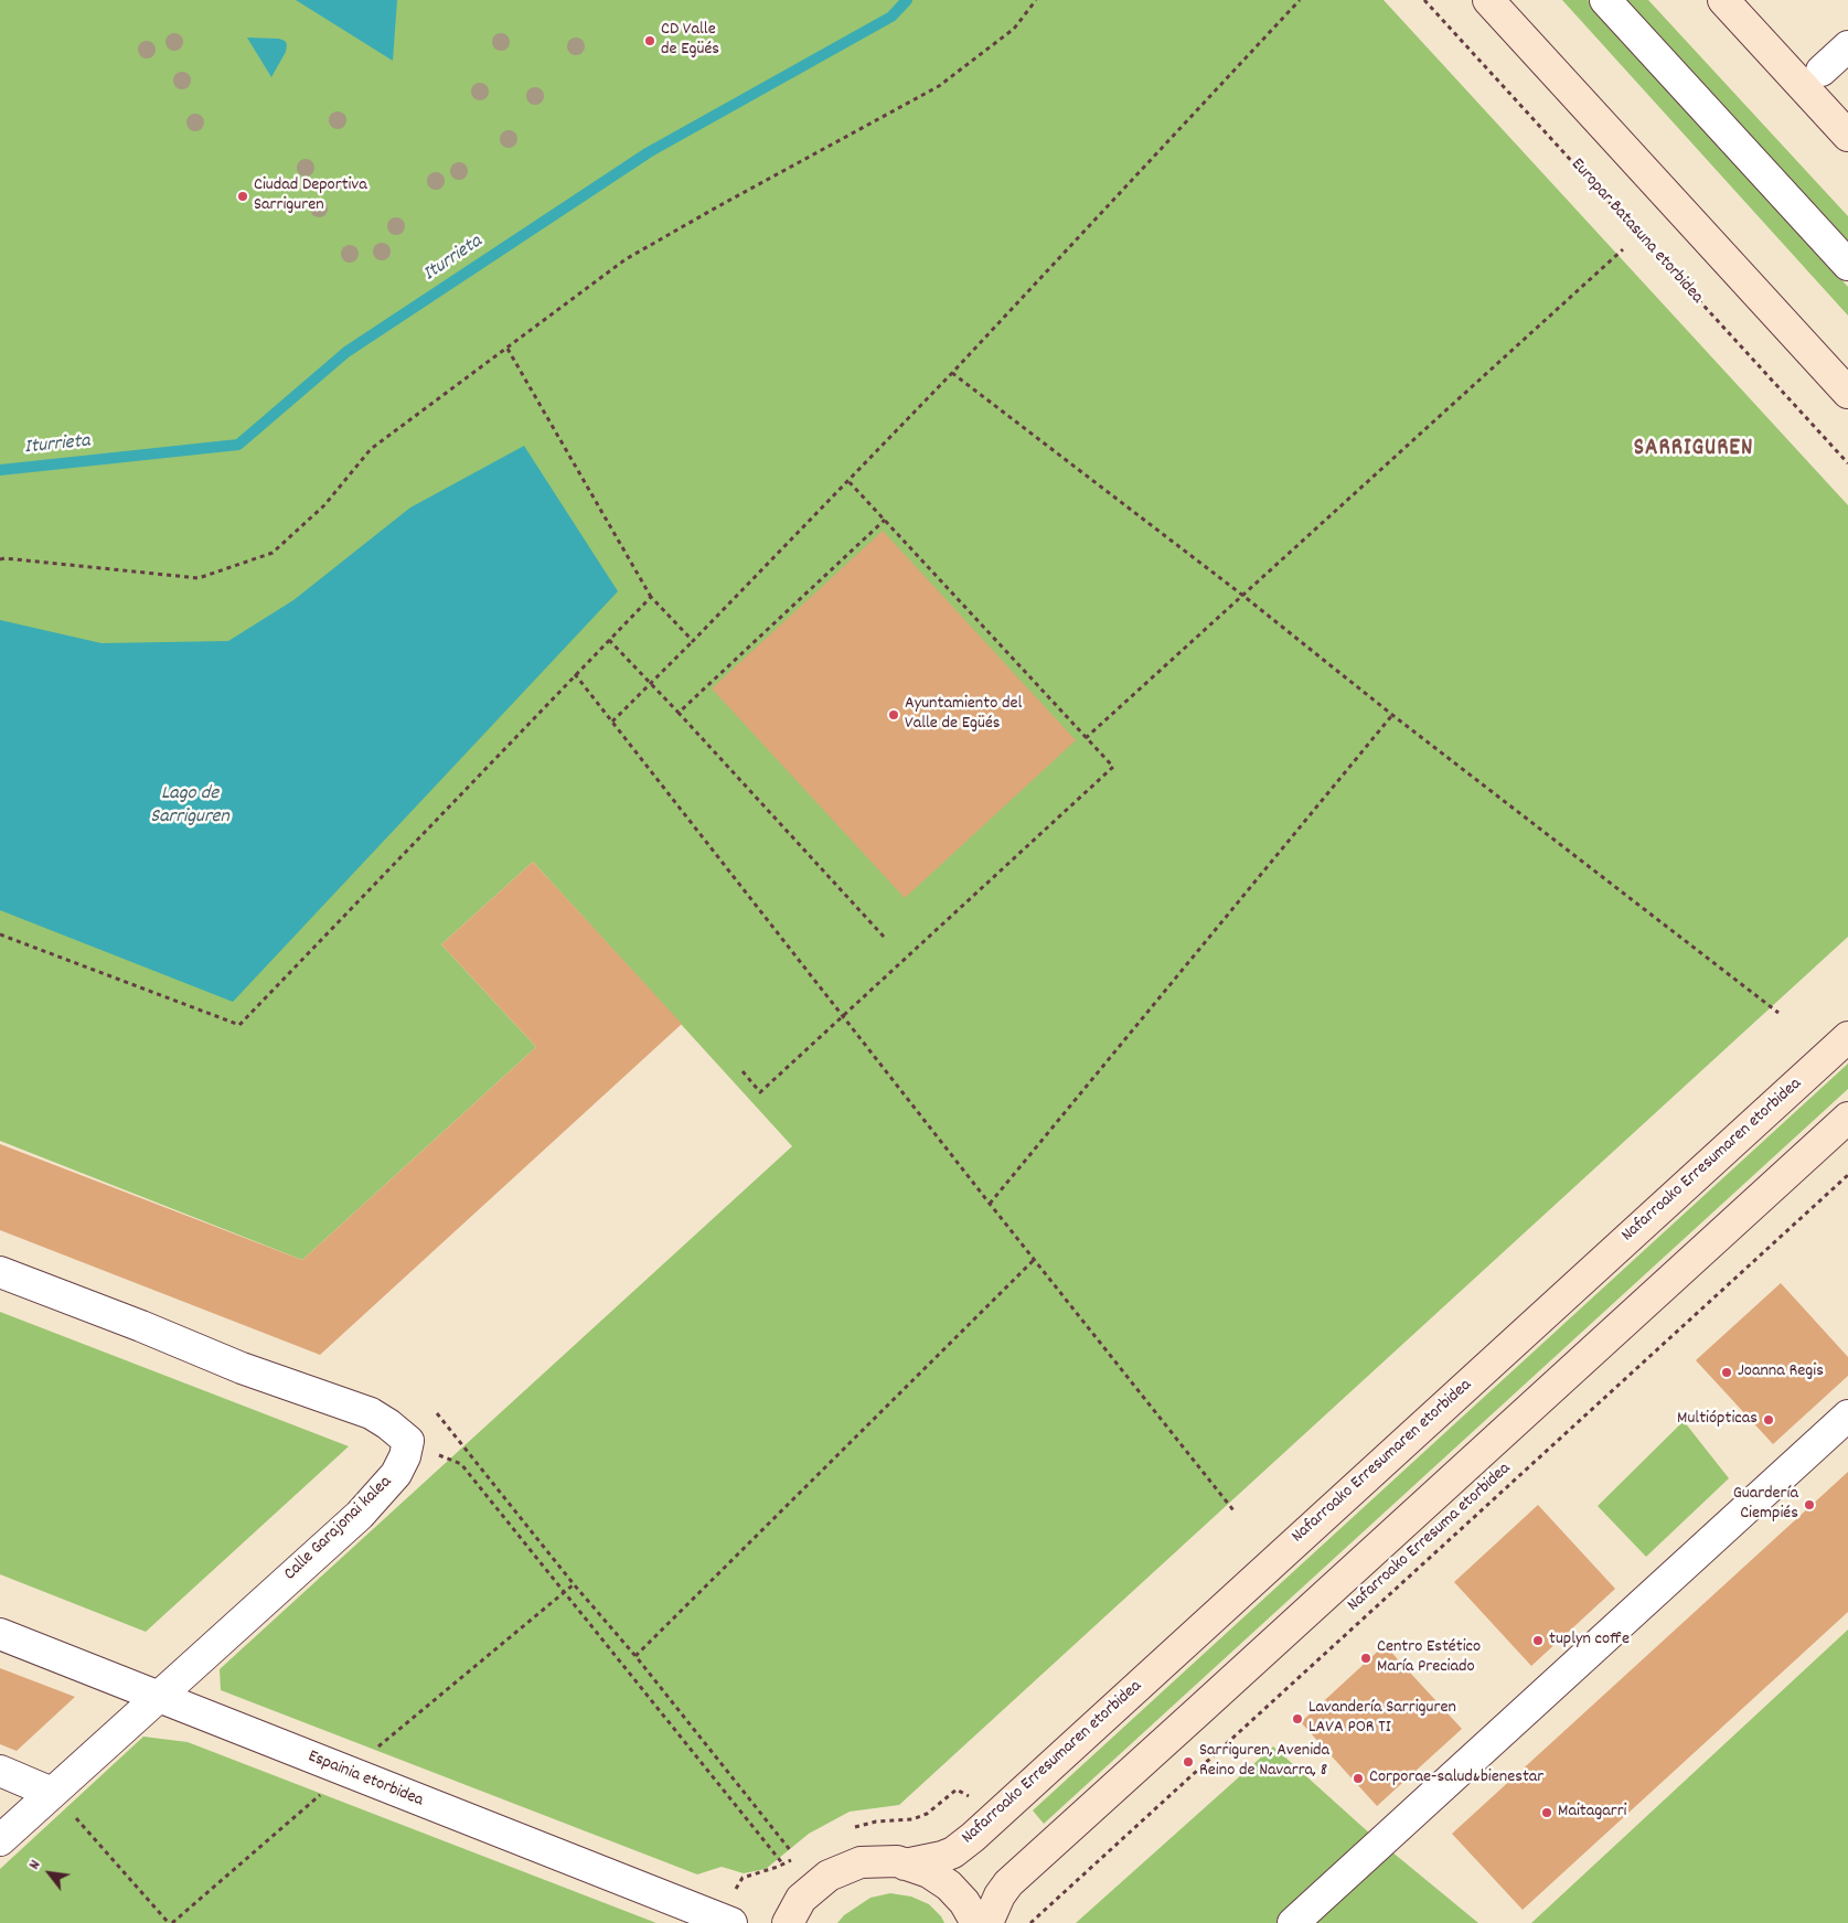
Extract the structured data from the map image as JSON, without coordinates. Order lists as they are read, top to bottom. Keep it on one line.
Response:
{"streets":{"street":["Nafarroako Erresumaren etorbidea","Calle Garajonai kalea","Espainia etorbidea"],"path":["Europar Batasuna etorbidea","Nafarroako Erresuma etorbidea"]},"crossings":[["Calle Garajonai kalea","Espainia etorbidea"]],"districts":["SARRIGUREN"],"water":["Iturrieta","Lago de Sarriguren"],"places":["CD Valle de Egüés","Ciudad Deportiva Sarriguren","Ayuntamiento del Valle de Egüés","Joanna Regis","Multiópticas","Guardería Ciempiés","tuplyn coffe","Centro Estético María Preciado","Lavandería Sarriguren LAVA POR TI","Sarriguren, Avenida Reino de Navarra, 8","Corporae-salud&bienestar","Maitagarri"],"north":"top left"}
